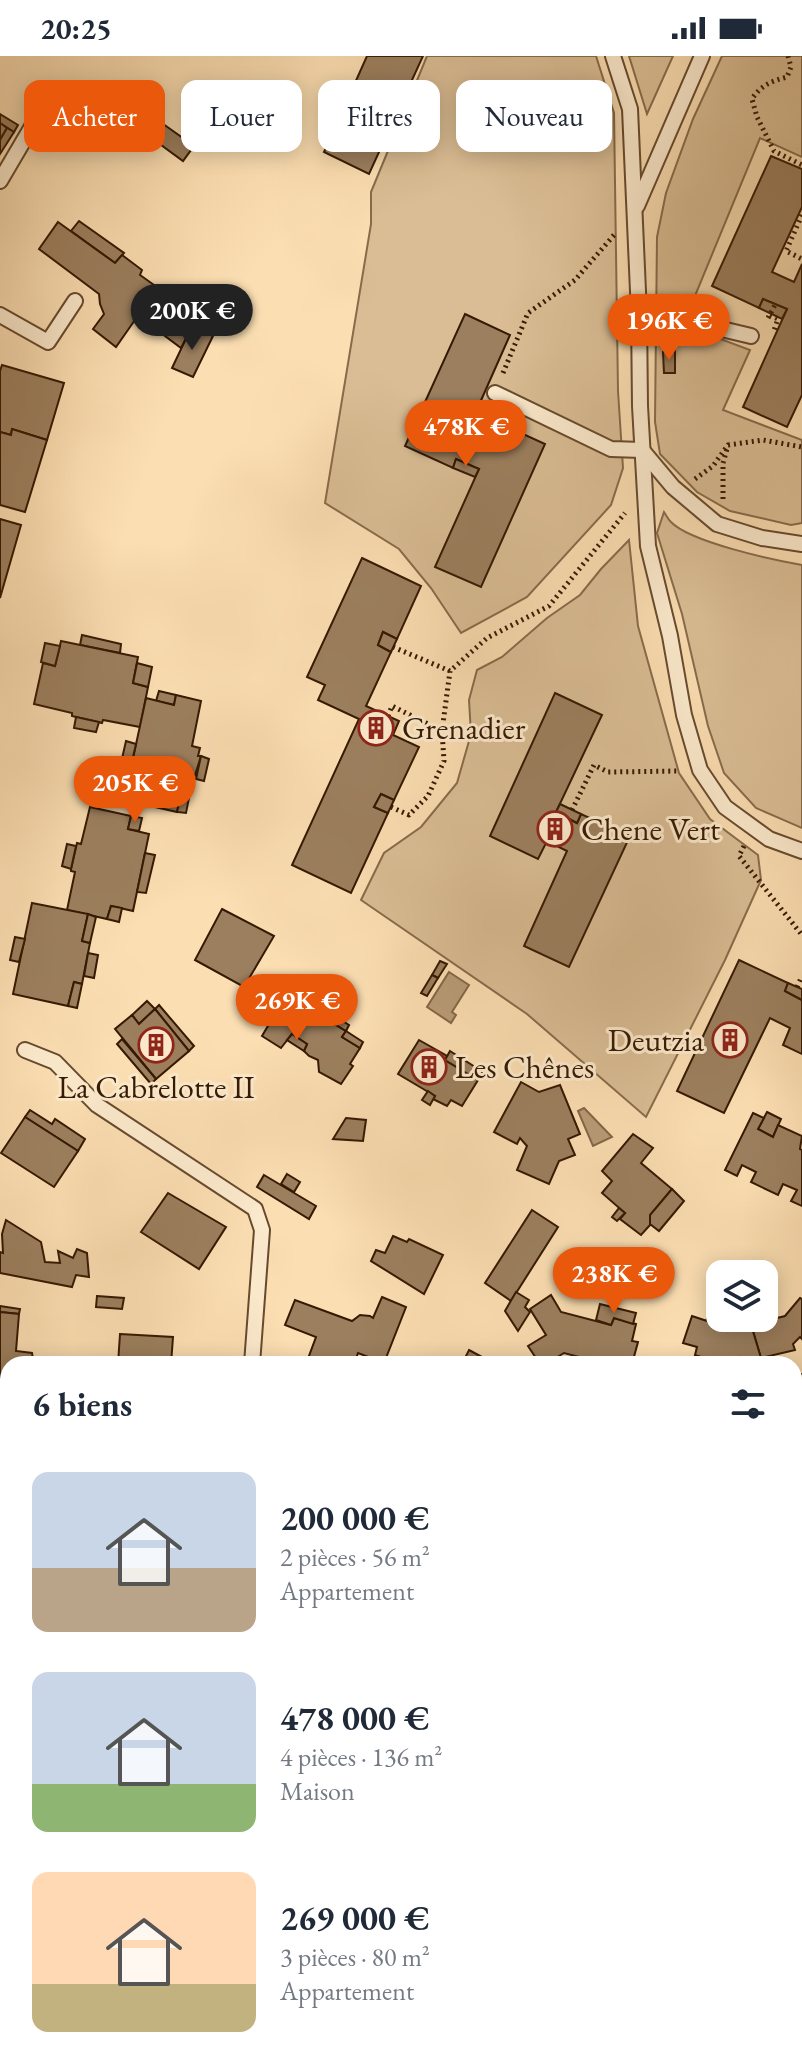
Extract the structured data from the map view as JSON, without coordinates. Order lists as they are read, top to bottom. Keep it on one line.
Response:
{"places":{"building":["Grenadier","Chene Vert","Deutzia","La Cabrelotte II","Les Chênes"]},"page":{"status":"20:25","chip":["Acheter","Louer","Filtres","Nouveau"],"price":["200K €","196K €","478K €","205K €","269K €","238K €"],"heading":"6 biens","list":[{"name":"200 000 €","note":"2 pièces · 56 m² · Appartement"},{"name":"478 000 €","note":"4 pièces · 136 m² · Maison"},{"name":"269 000 €","note":"3 pièces · 80 m² · Appartement"}]}}
